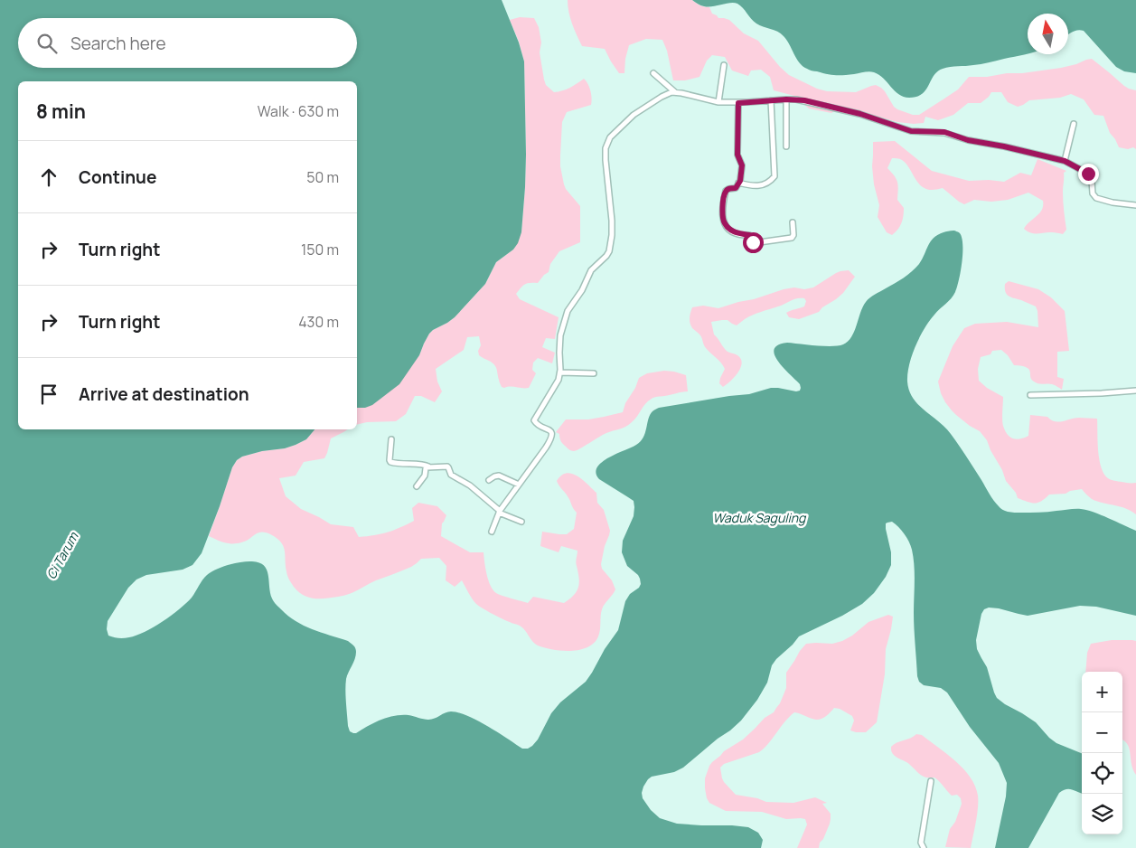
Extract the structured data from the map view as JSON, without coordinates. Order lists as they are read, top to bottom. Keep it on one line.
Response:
{"water":["Waduk Saguling","Ci Tarum"],"north":"top","page":{"search":"Search here","heading":["8 min","Walk · 630 m"],"list":[["Continue","50 m"],["Turn right","150 m"],["Turn right","430 m"],"Arrive at destination"],"map_buttons":["+","−"]}}
